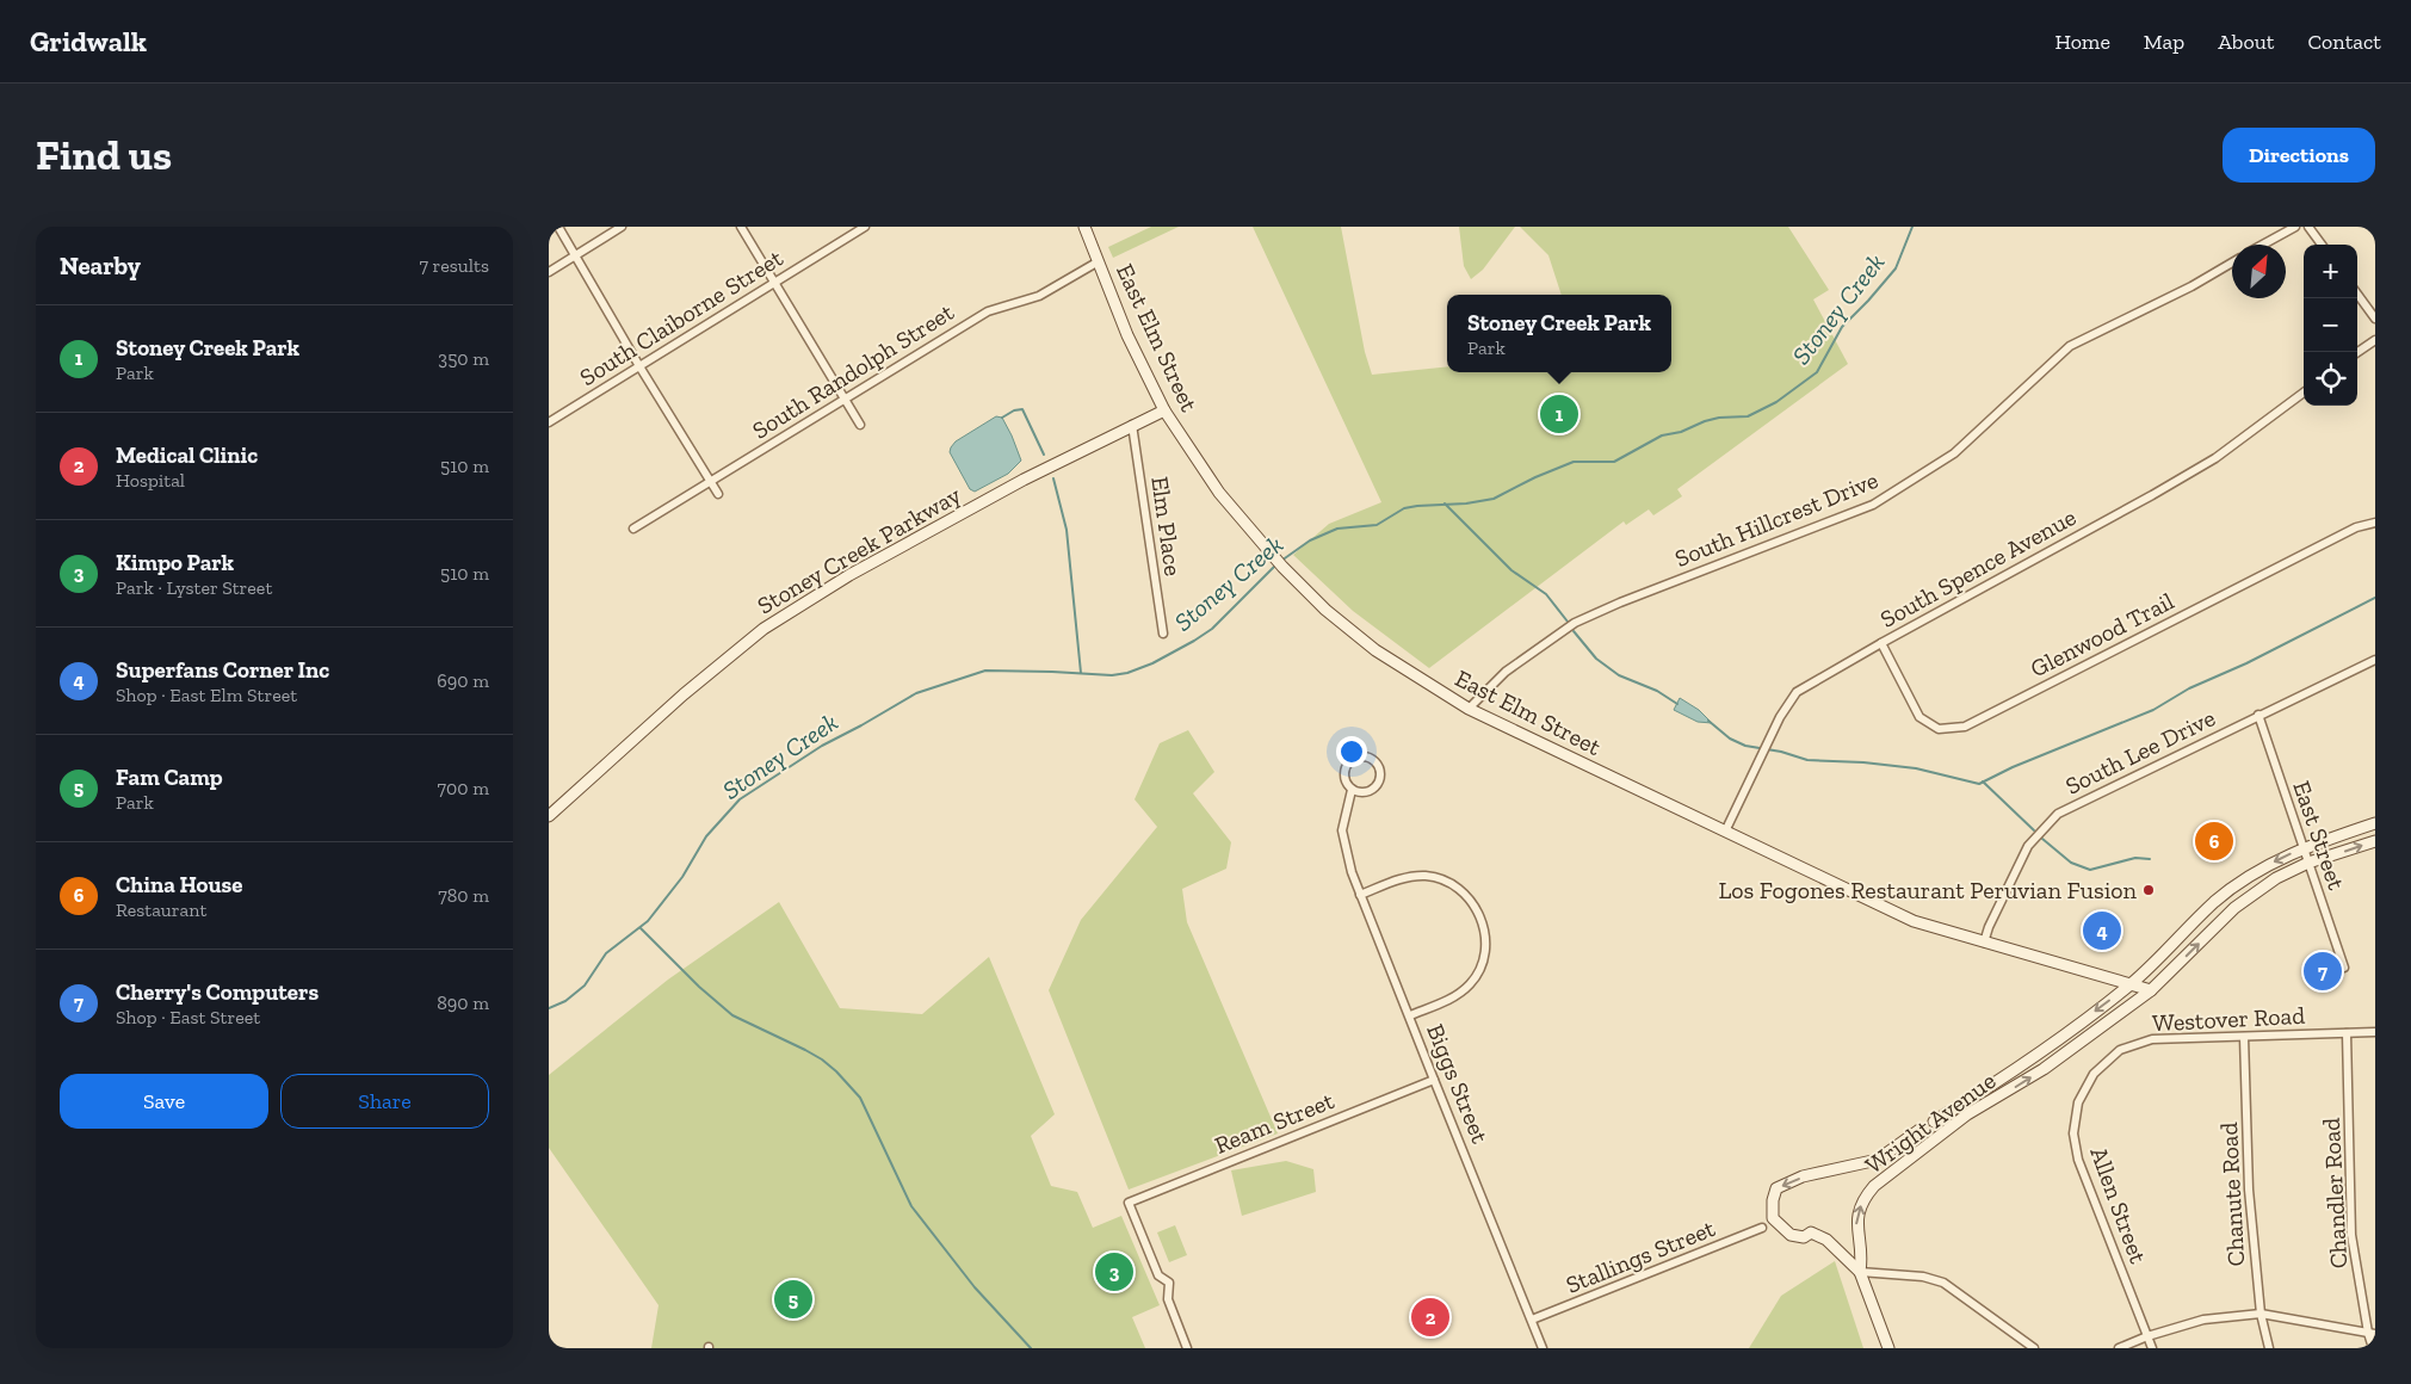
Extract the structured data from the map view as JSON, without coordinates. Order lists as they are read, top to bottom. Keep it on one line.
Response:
{"streets":{"street":["South Claiborne Street","East Elm Street","South Randolph Street","South Hillcrest Drive","Elm Place","Stoney Creek Parkway","South Spence Avenue","Glenwood Trail","South Lee Drive","East Street","Westover Road","Biggs Street","Ream Street","Wright Avenue","Chandler Road","Chanute Road","Allen Street","Stallings Street"]},"crossings":[["East Elm Street","South Randolph Street"],["East Elm Street","South Hillcrest Drive"],["East Elm Street","Stoney Creek Parkway"],["East Elm Street","South Spence Avenue"],["East Elm Street","South Lee Drive"],["East Elm Street","Wright Avenue"],["Elm Place","Stoney Creek Parkway"],["South Spence Avenue","Glenwood Trail"],["South Lee Drive","East Street"],["East Street","Wright Avenue"],["Westover Road","Chandler Road"],["Westover Road","Chanute Road"],["Westover Road","Allen Street"],["Biggs Street","Ream Street"],["Biggs Street","Stallings Street"]],"water":["Stoney Creek"],"places":["Los Fogones Restaurant Peruvian Fusion"],"north":"top right","page":{"header":"Gridwalk","nav":["Home","Map","About","Contact"],"buttons":["Directions",["Save","Share"]],"title":"Find us","heading":["Nearby","7 results"],"map_buttons":["+","−"],"popup":["Stoney Creek Park","Park"],"list":[{"mark":"1","name":"Stoney Creek Park","note":"Park","value":"350 m"},{"mark":"2","name":"Medical Clinic","note":"Hospital","value":"510 m"},{"mark":"3","name":"Kimpo Park","note":"Park · Lyster Street","value":"510 m"},{"mark":"4","name":"Superfans Corner Inc","note":"Shop · East Elm Street","value":"690 m"},{"mark":"5","name":"Fam Camp","note":"Park","value":"700 m"},{"mark":"6","name":"China House","note":"Restaurant","value":"780 m"},{"mark":"7","name":"Cherry's Computers","note":"Shop · East Street","value":"890 m"}],"pins":["1","6","4","7","3","5","2"]}}
